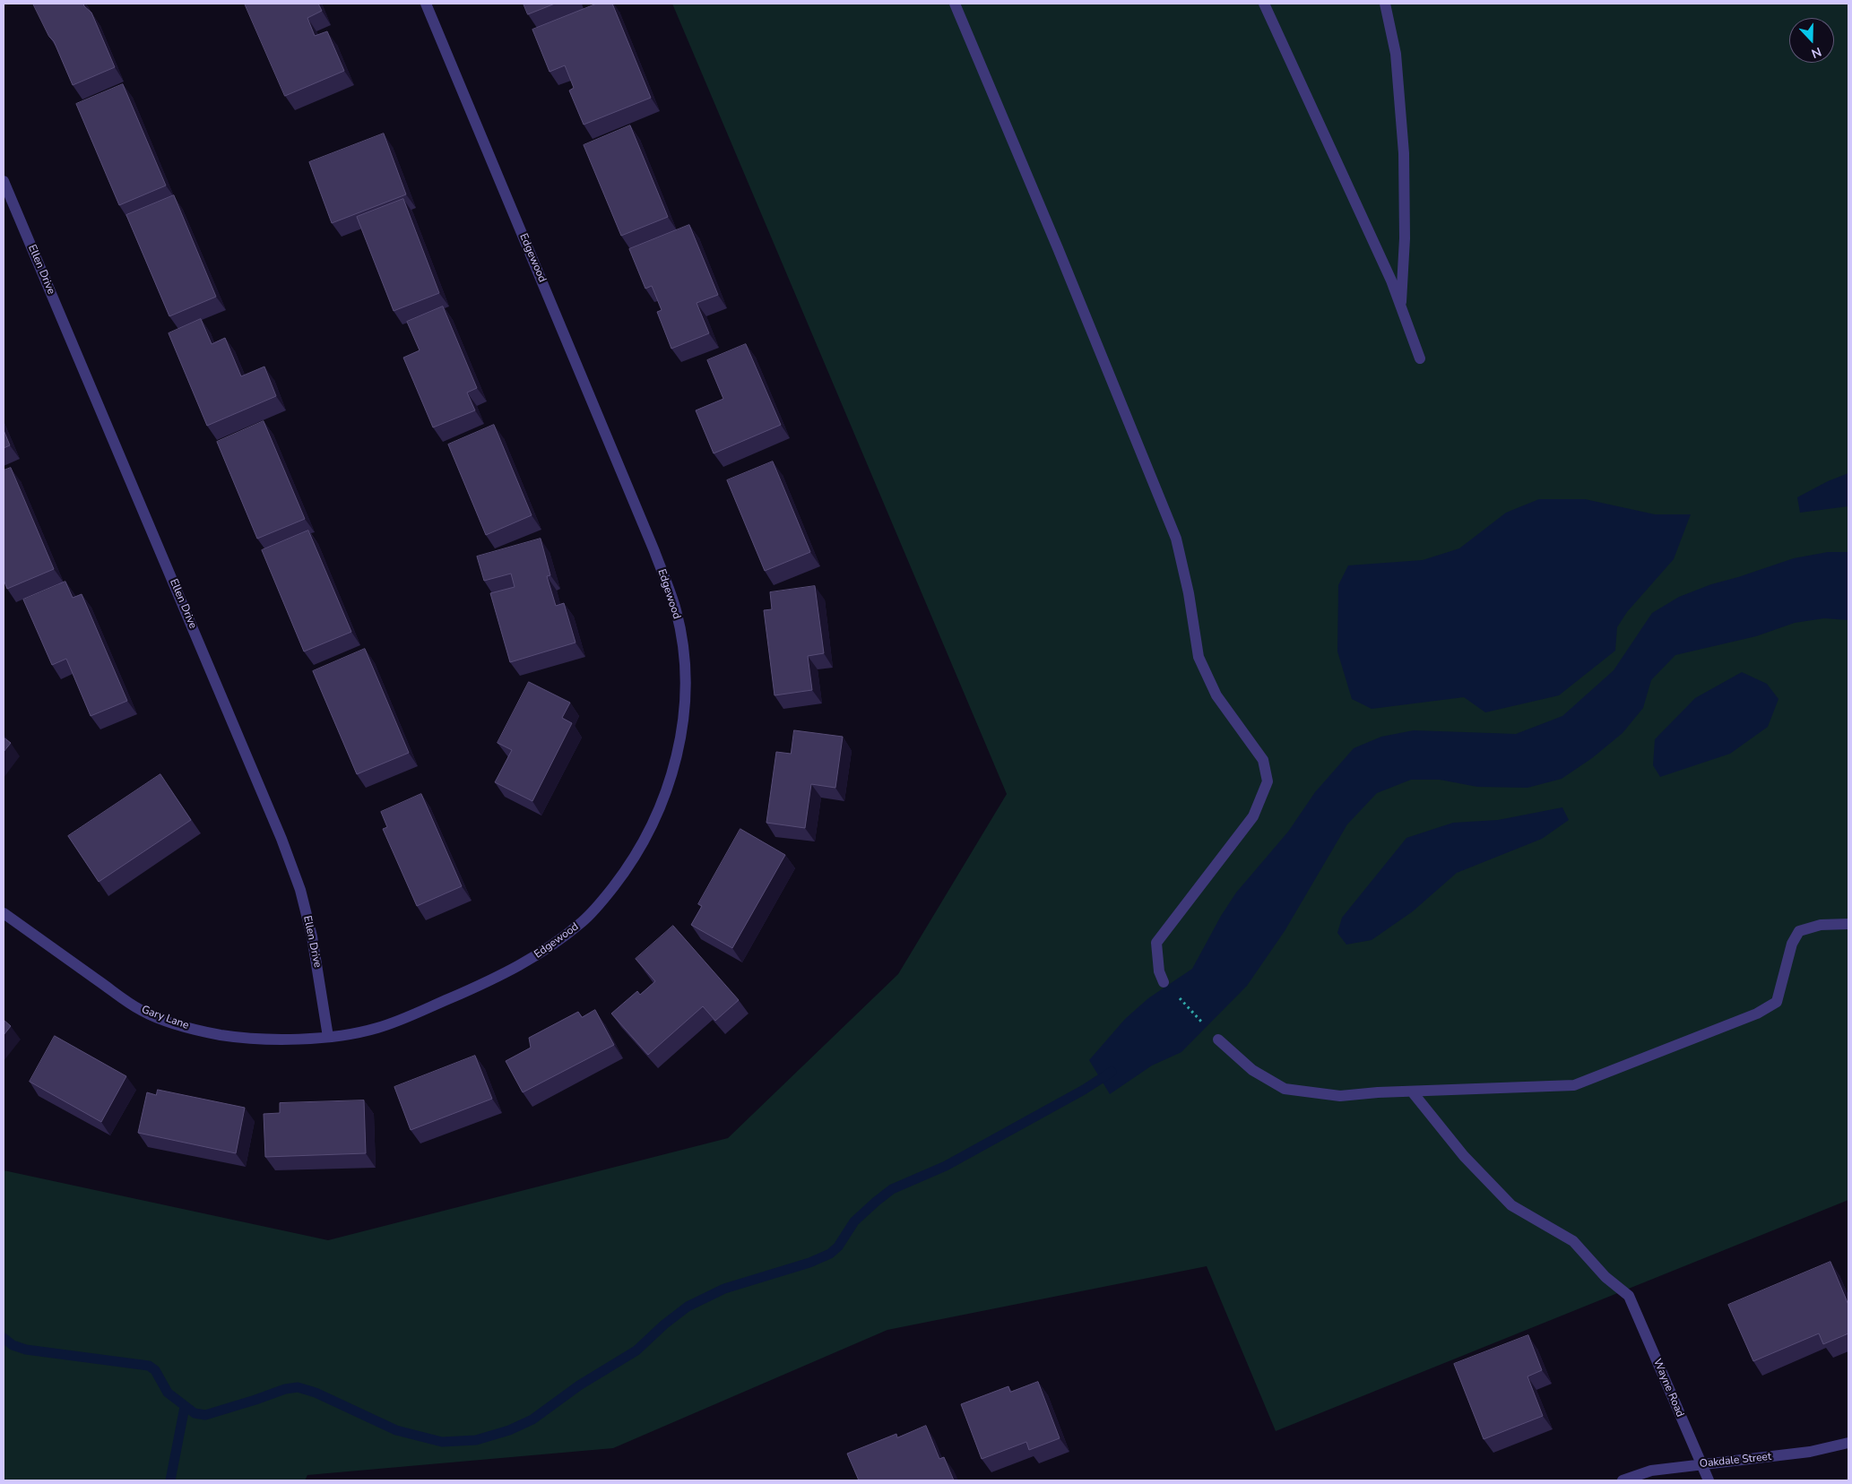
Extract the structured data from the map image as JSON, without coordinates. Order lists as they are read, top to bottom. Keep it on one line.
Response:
{"streets":{"street":["Edgewood","Ellen Drive","Gary Lane","Wayne Road","Oakdale Street"]},"crossings":[["Edgewood","Ellen Drive"],["Edgewood","Gary Lane"],["Ellen Drive","Gary Lane"],["Wayne Road","Oakdale Street"]],"north":"bottom"}
